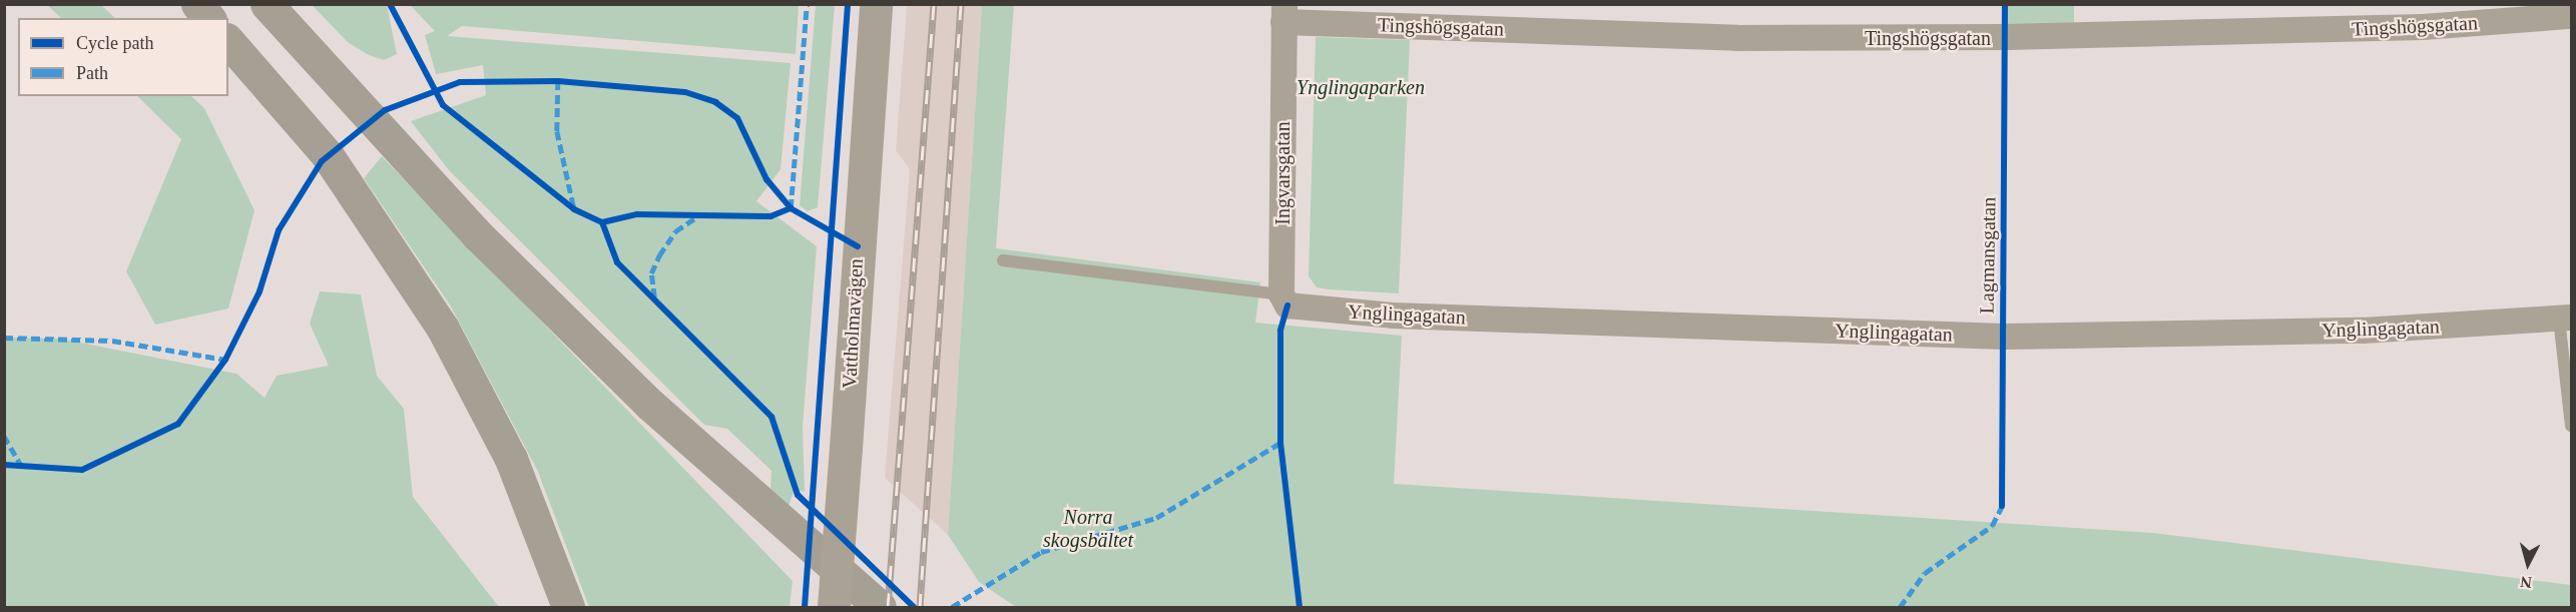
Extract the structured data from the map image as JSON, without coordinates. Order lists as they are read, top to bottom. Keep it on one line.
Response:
{"streets":{"main road":["Vattholmavägen"],"street":["Tingshögsgatan","Ingvarsgatan","Ynglingagatan"],"cycle path":["Lagmansgatan"]},"crossings":[["Tingshögsgatan","Ingvarsgatan"],["Ingvarsgatan","Ynglingagatan"]],"parks":["Ynglingaparken","Norra skogsbältet"],"legend":["Cycle path","Path"],"north":"bottom"}
